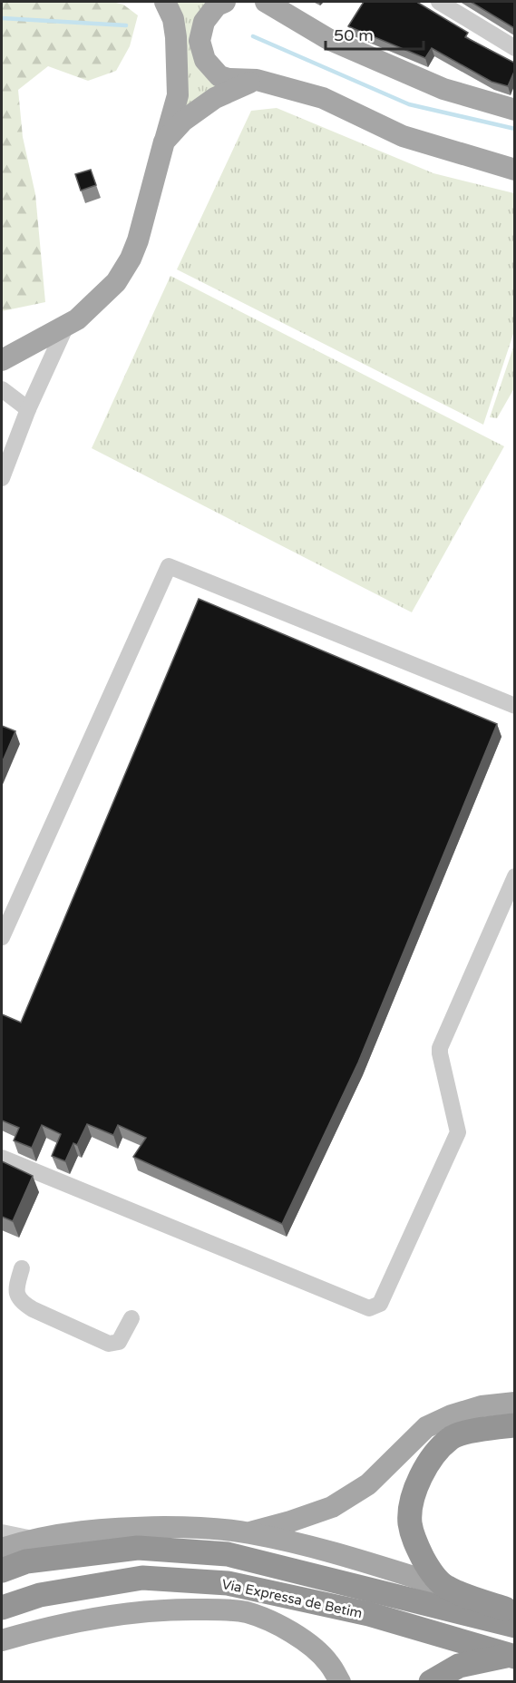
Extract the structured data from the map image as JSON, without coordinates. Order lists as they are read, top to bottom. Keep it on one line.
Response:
{"streets":{"highway":["Via Expressa de Betim"]},"scale_bar":"50 m"}
